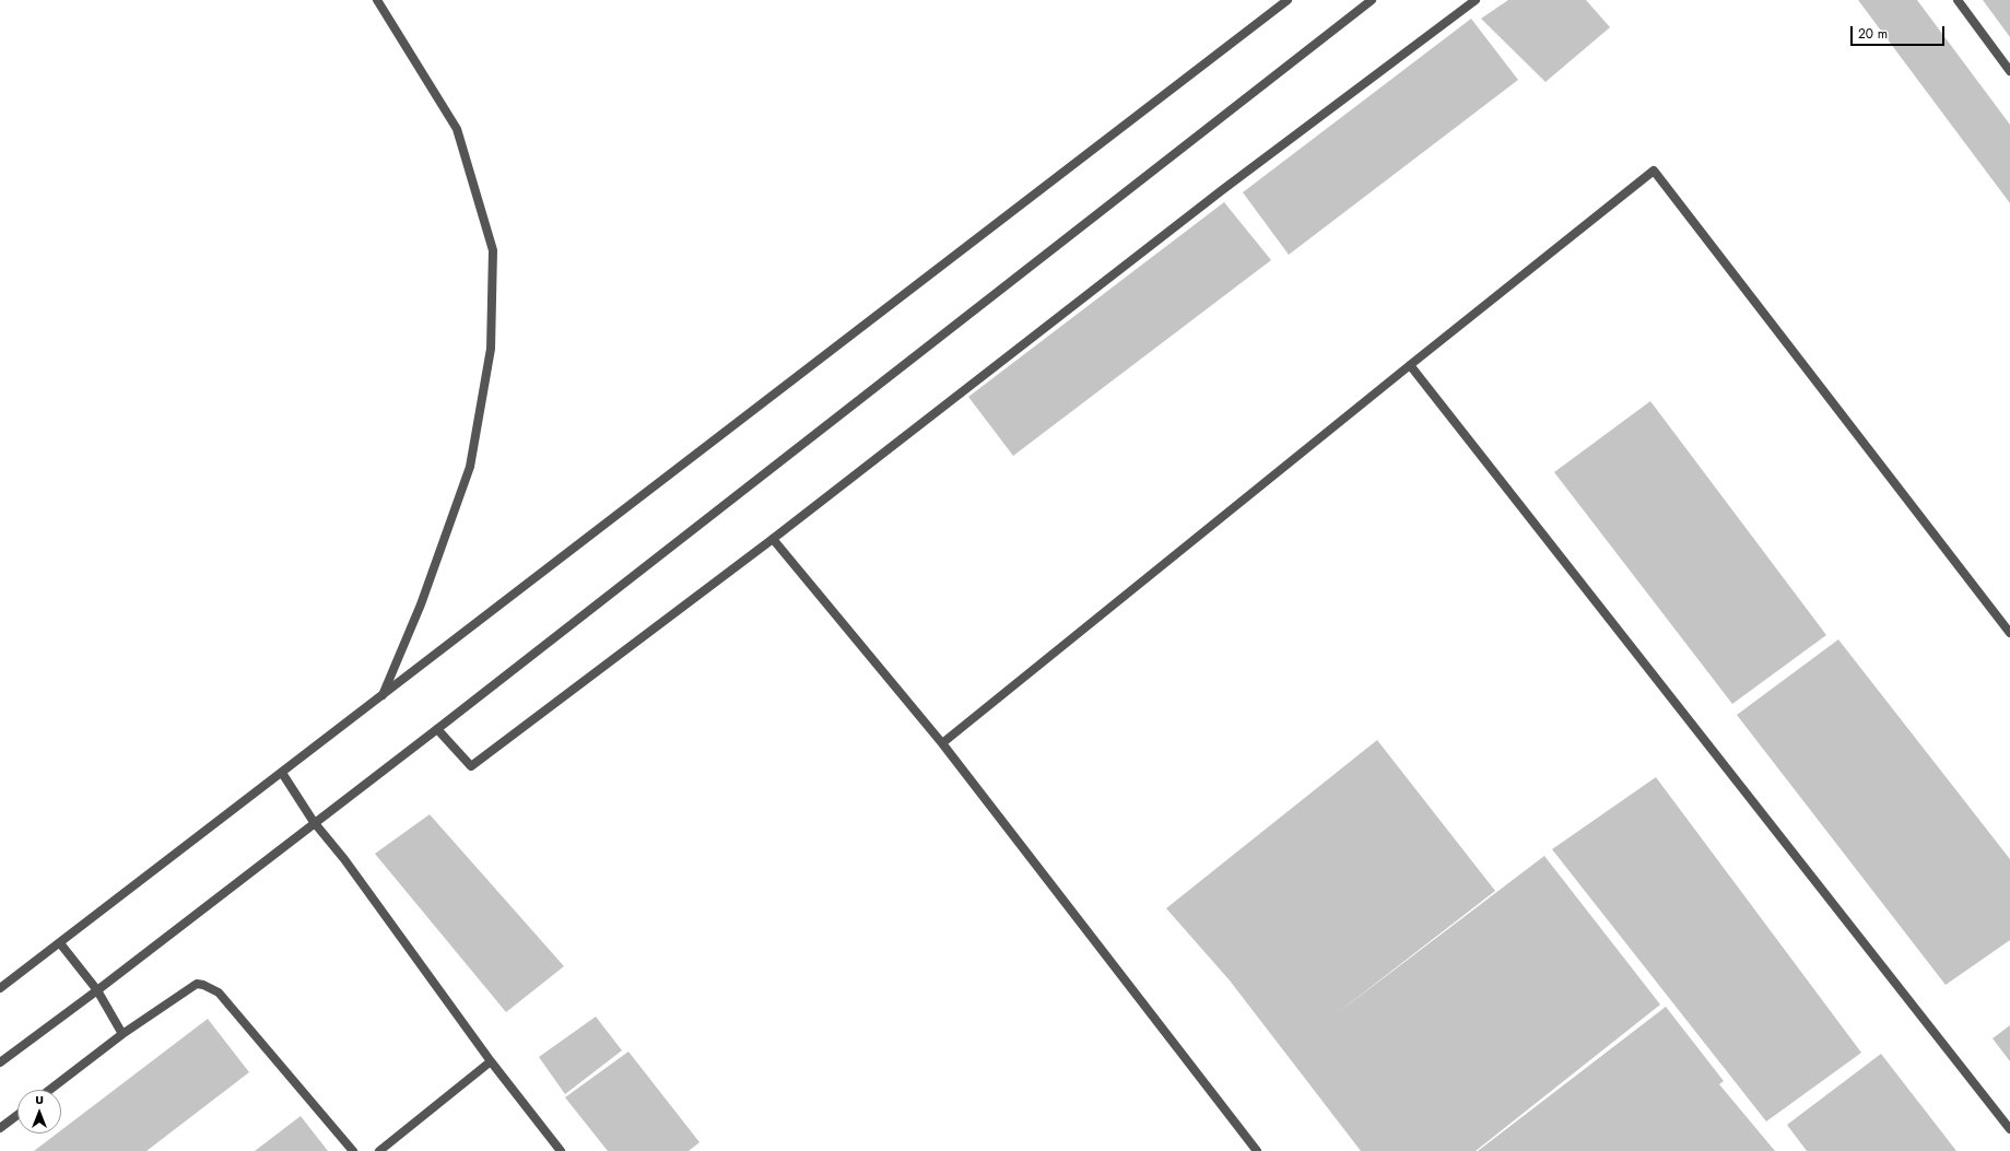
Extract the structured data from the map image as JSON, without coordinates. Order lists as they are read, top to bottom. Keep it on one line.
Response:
{"scale_bar":"20 m","north":"top"}
